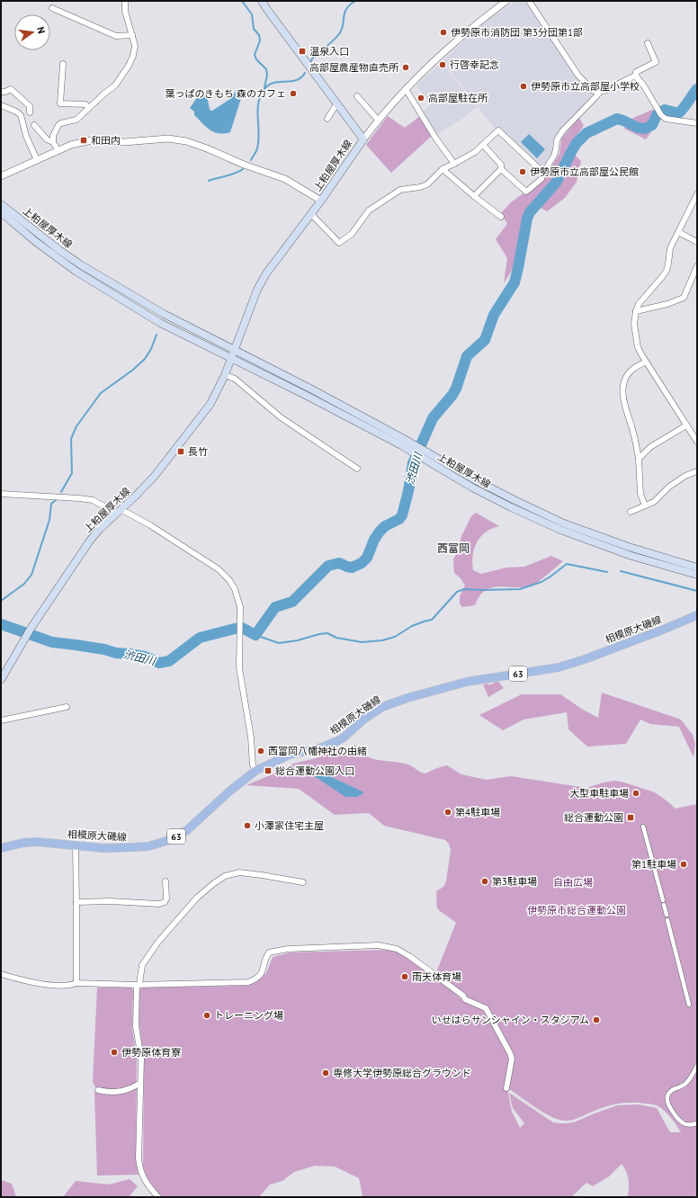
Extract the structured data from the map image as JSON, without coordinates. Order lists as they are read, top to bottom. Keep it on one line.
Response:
{"streets":{"main road":["上粕屋厚木線","相模原大磯線","63"]},"districts":["西富岡"],"water":["渋田川"],"parks":["自由広場","伊勢原市総合運動公園"],"places":{"other":["伊勢原市消防団 第3分団第1部","行啓幸記念","高部屋農産物直売所","伊勢原市立高部屋小学校","葉っぱのきもち 森のカフェ","高部屋駐在所","伊勢原市立高部屋公民館","西富岡八幡神社の由緒","大型車駐車場","第4駐車場","小澤家住宅主屋","第1駐車場","第3駐車場","雨天体育場","トレーニング場","いせはらサンシャイン・スタジアム","伊勢原体育寮","専修大学伊勢原総合グラウンド"],"transit":["温泉入口","和田内","長竹","総合運動公園入口","総合運動公園"]},"north":"right"}
